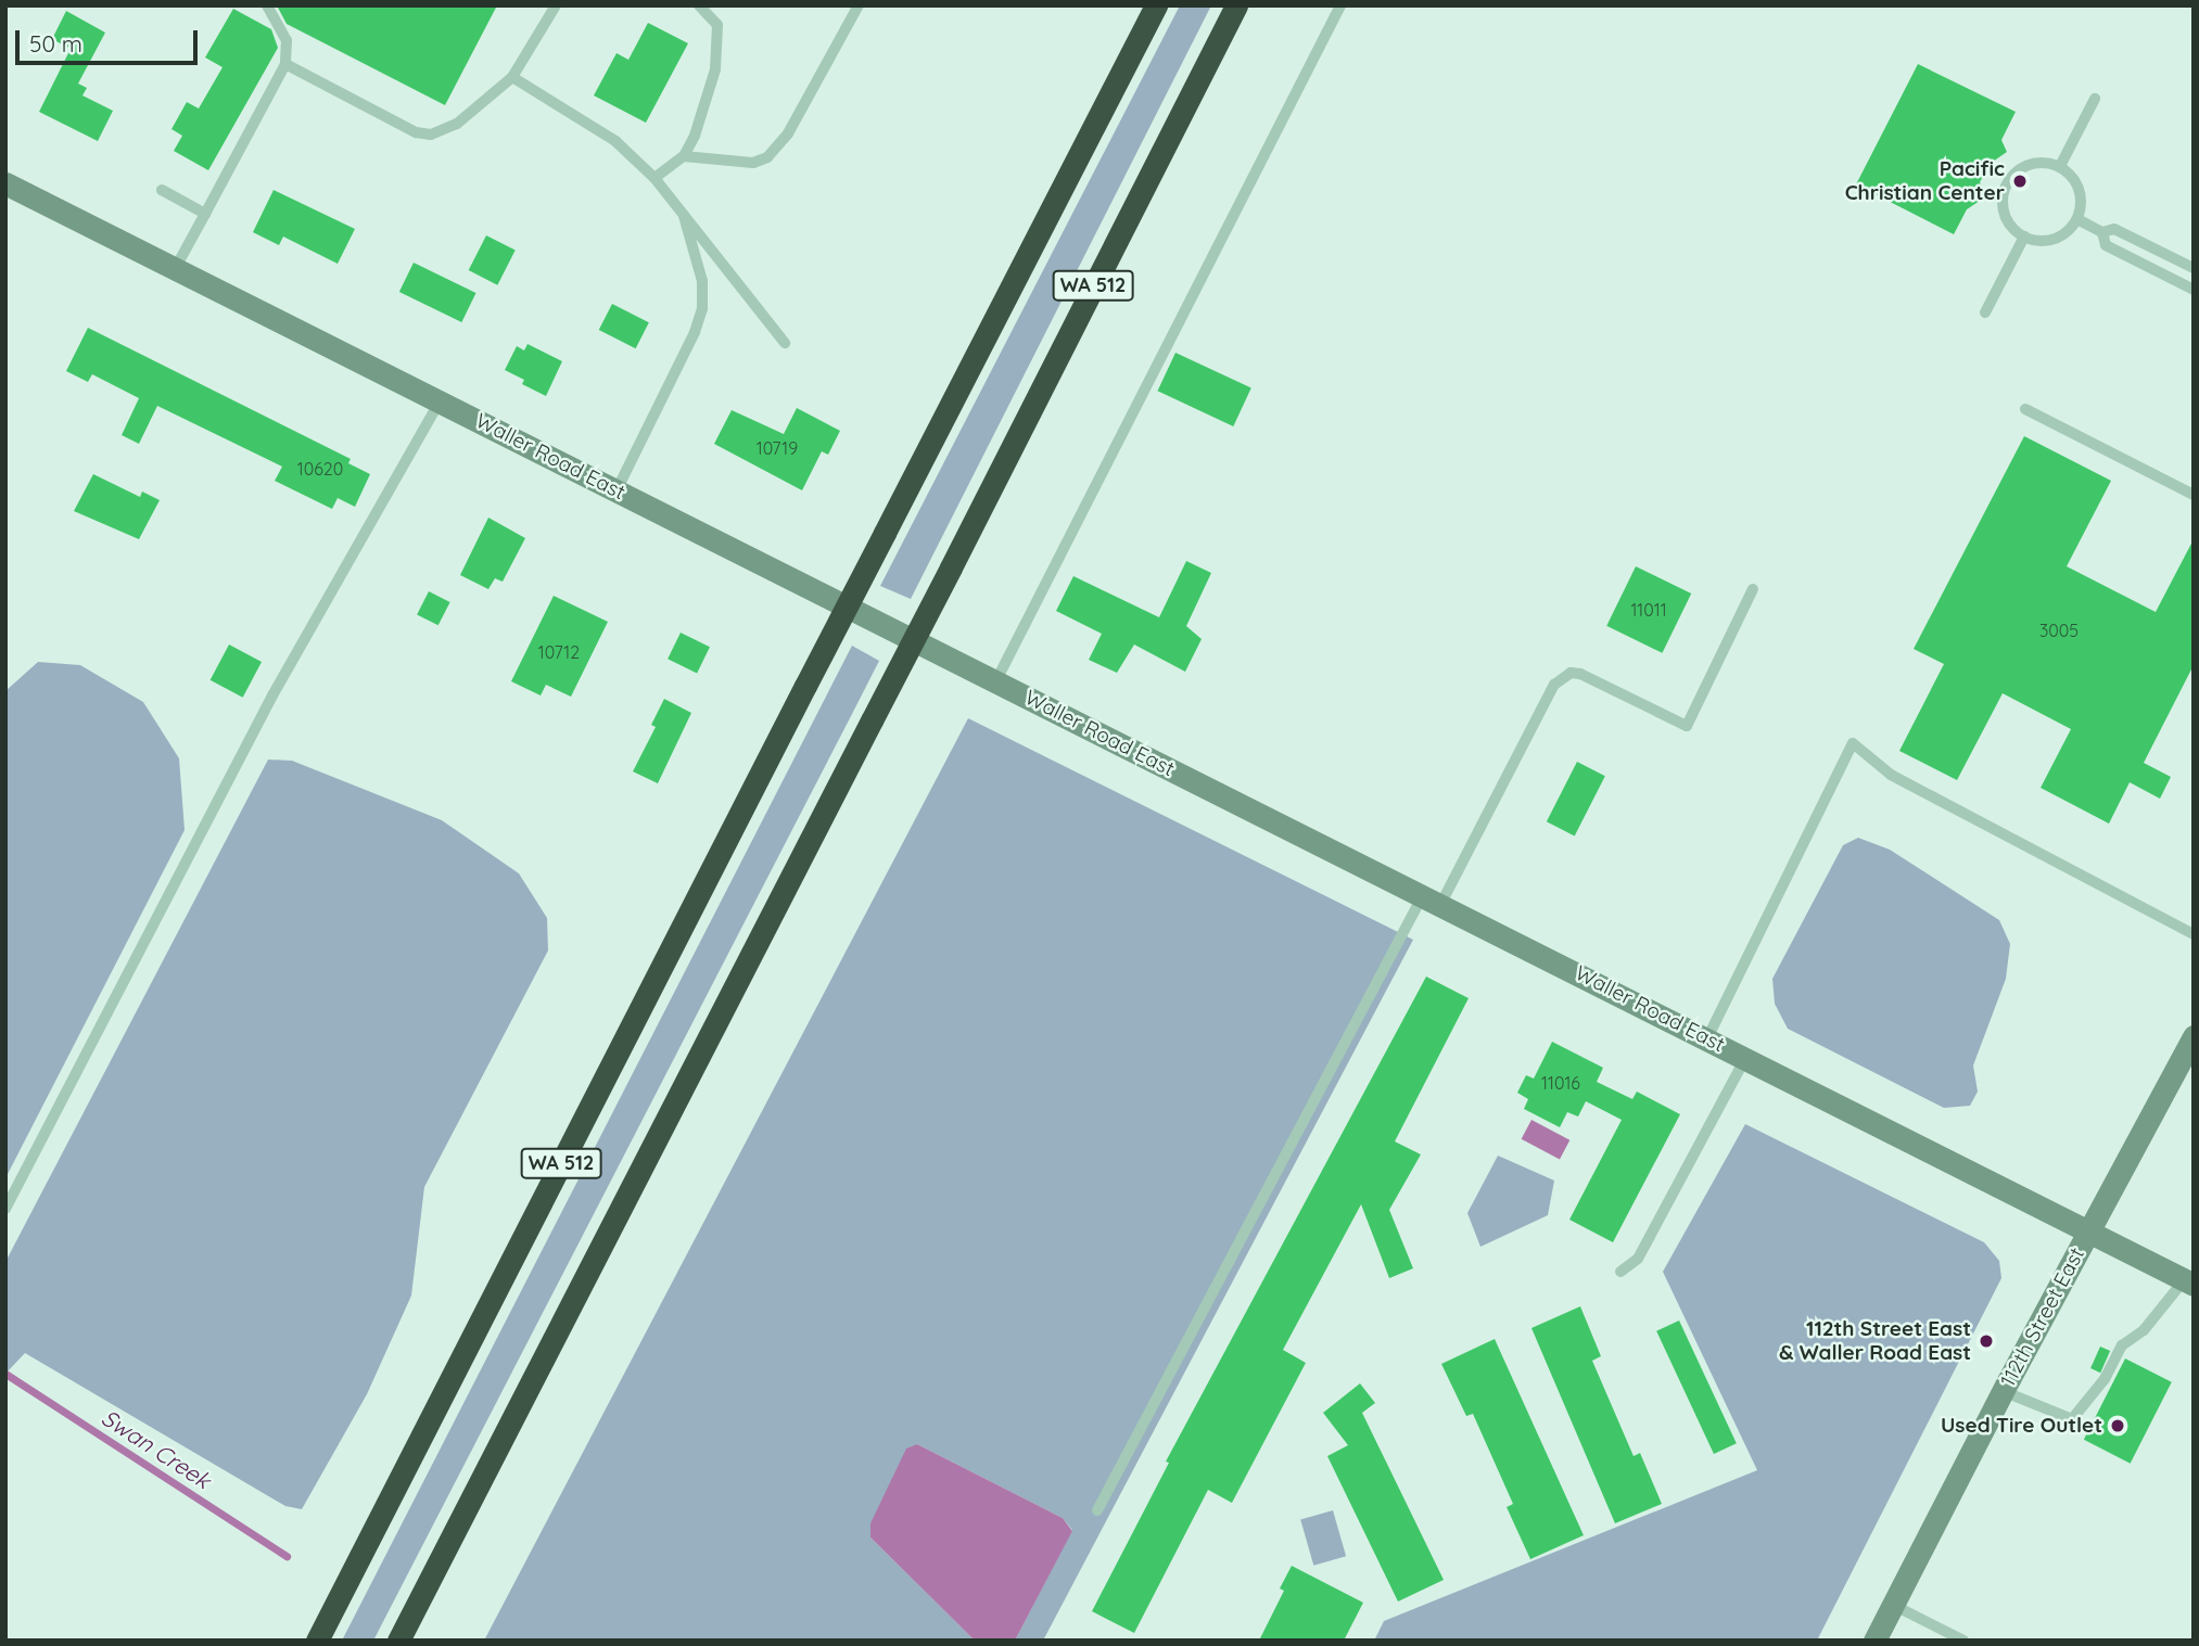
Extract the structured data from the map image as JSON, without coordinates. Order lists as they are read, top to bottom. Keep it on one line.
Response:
{"streets":{"highway":["WA 512"],"street":["Waller Road East","112th Street East"]},"crossings":[["Waller Road East","112th Street East"]],"water":["Swan Creek"],"places":["Pacific Christian Center","112th Street East & Waller Road East","Used Tire Outlet"],"house_numbers":["10719","10620","11011","3005","10712","11016"],"scale_bar":"50 m"}
